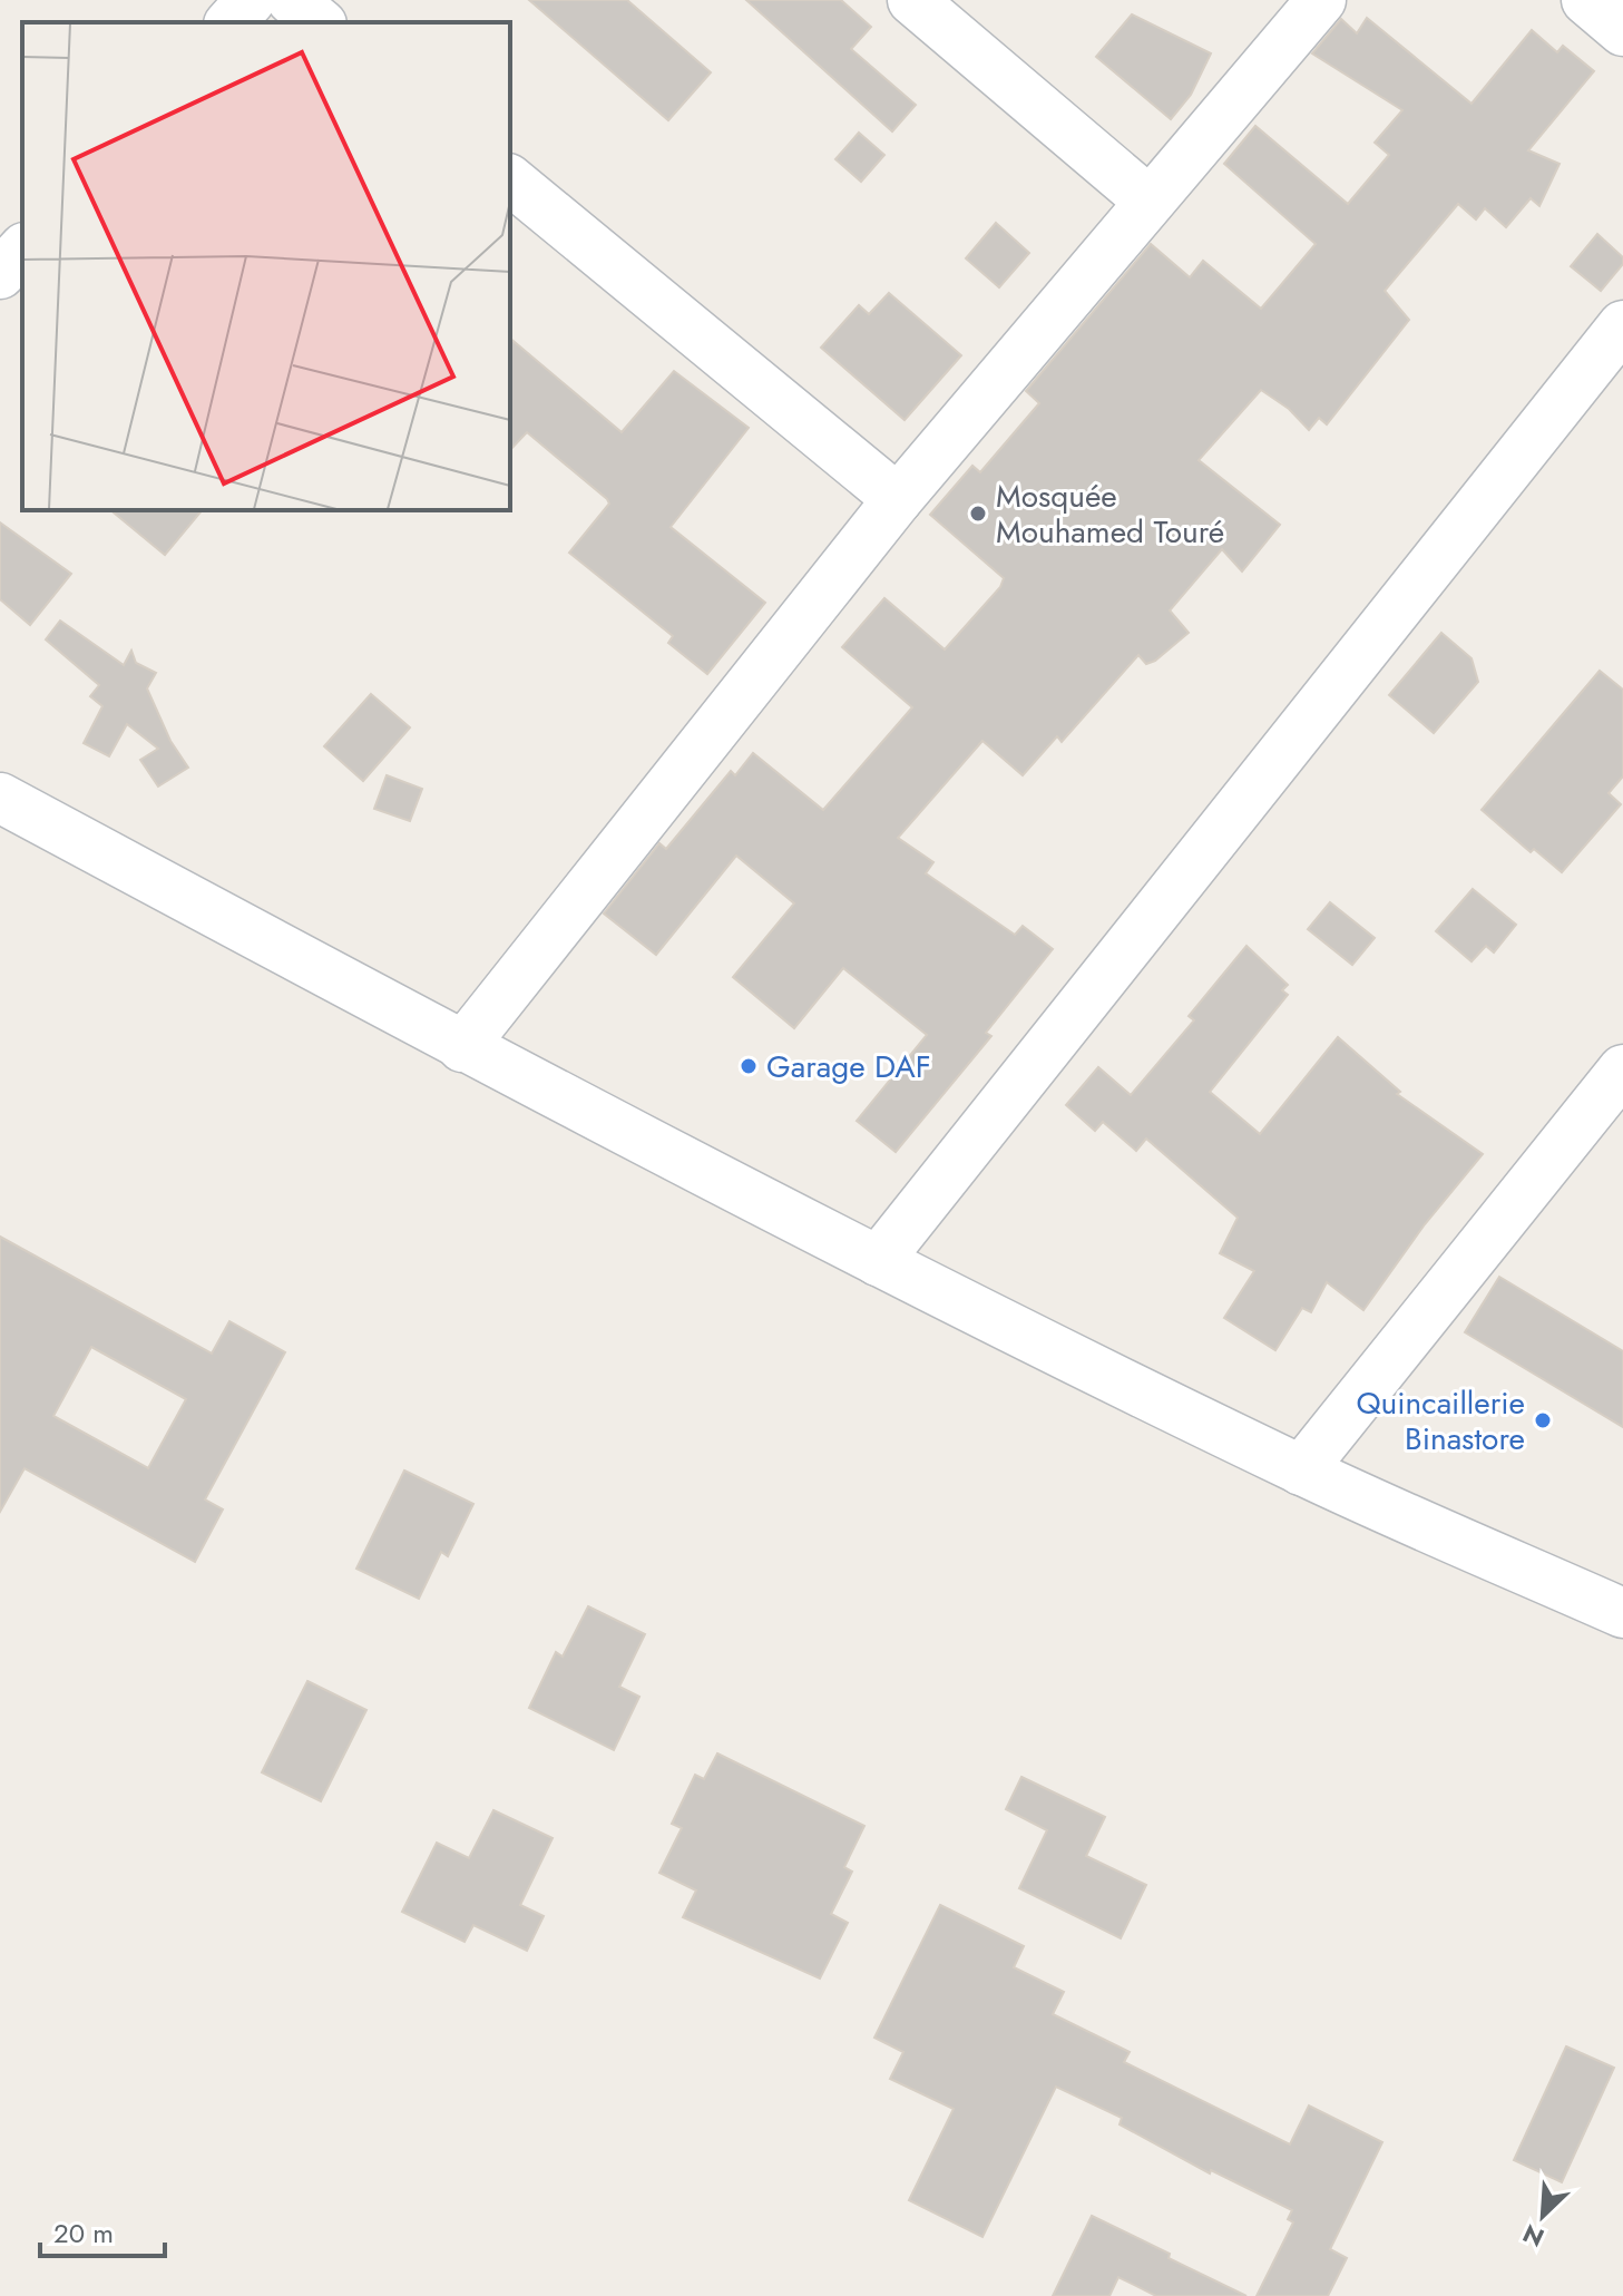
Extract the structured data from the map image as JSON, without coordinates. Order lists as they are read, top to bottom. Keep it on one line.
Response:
{"places":["Mosquée Mouhamed Touré","Garage DAF","Quincaillerie Binastore"],"scale_bar":"20 m","north":"bottom left"}
